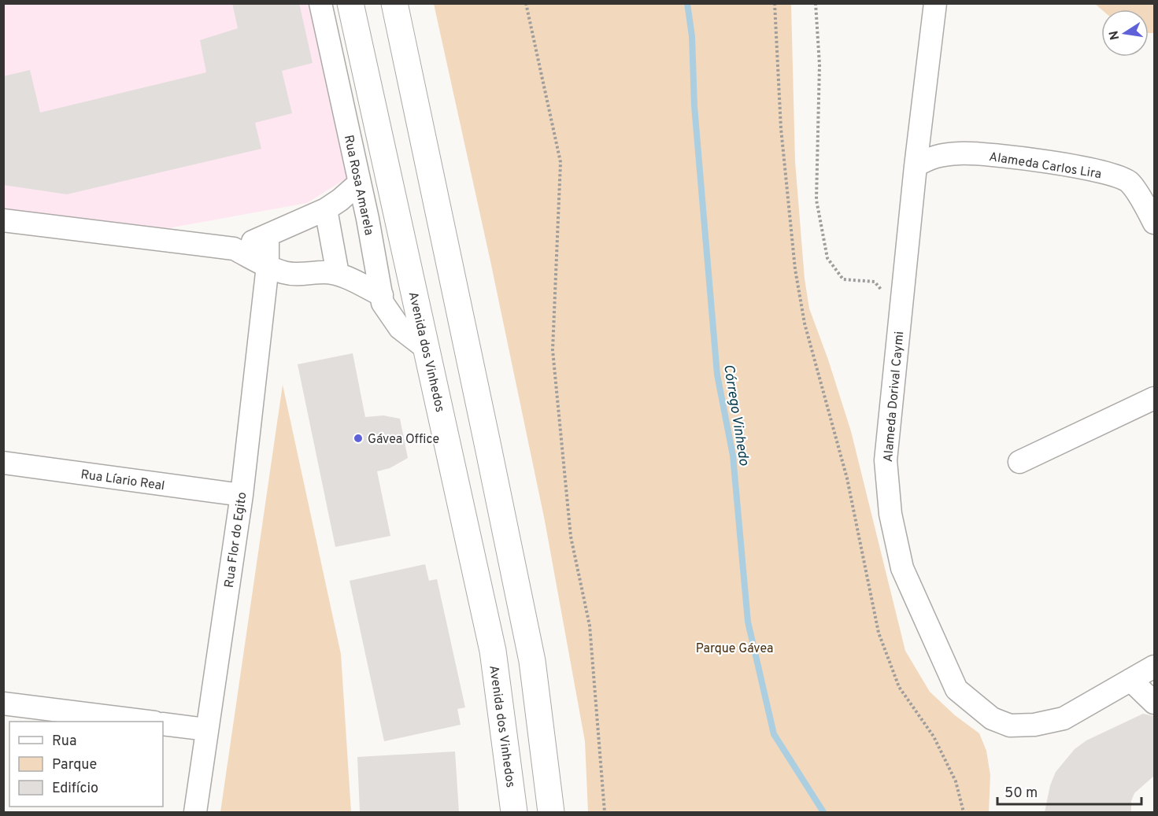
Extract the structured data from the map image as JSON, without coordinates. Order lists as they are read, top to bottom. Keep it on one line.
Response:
{"streets":{"main road":["Avenida dos Vinhedos"],"street":["Alameda Carlos Lira","Rua Rosa Amarela","Alameda Dorival Caymi","Rua Líario Real","Rua Flor do Egito"]},"crossings":[["Alameda Carlos Lira","Alameda Dorival Caymi"],["Rua Rosa Amarela","Avenida dos Vinhedos"],["Rua Líario Real","Rua Flor do Egito"]],"water":["Córrego Vinhedo"],"parks":["Parque Gávea"],"places":["Gávea Office"],"legend":["Rua","Parque","Edifício"],"scale_bar":"50 m","north":"left"}
